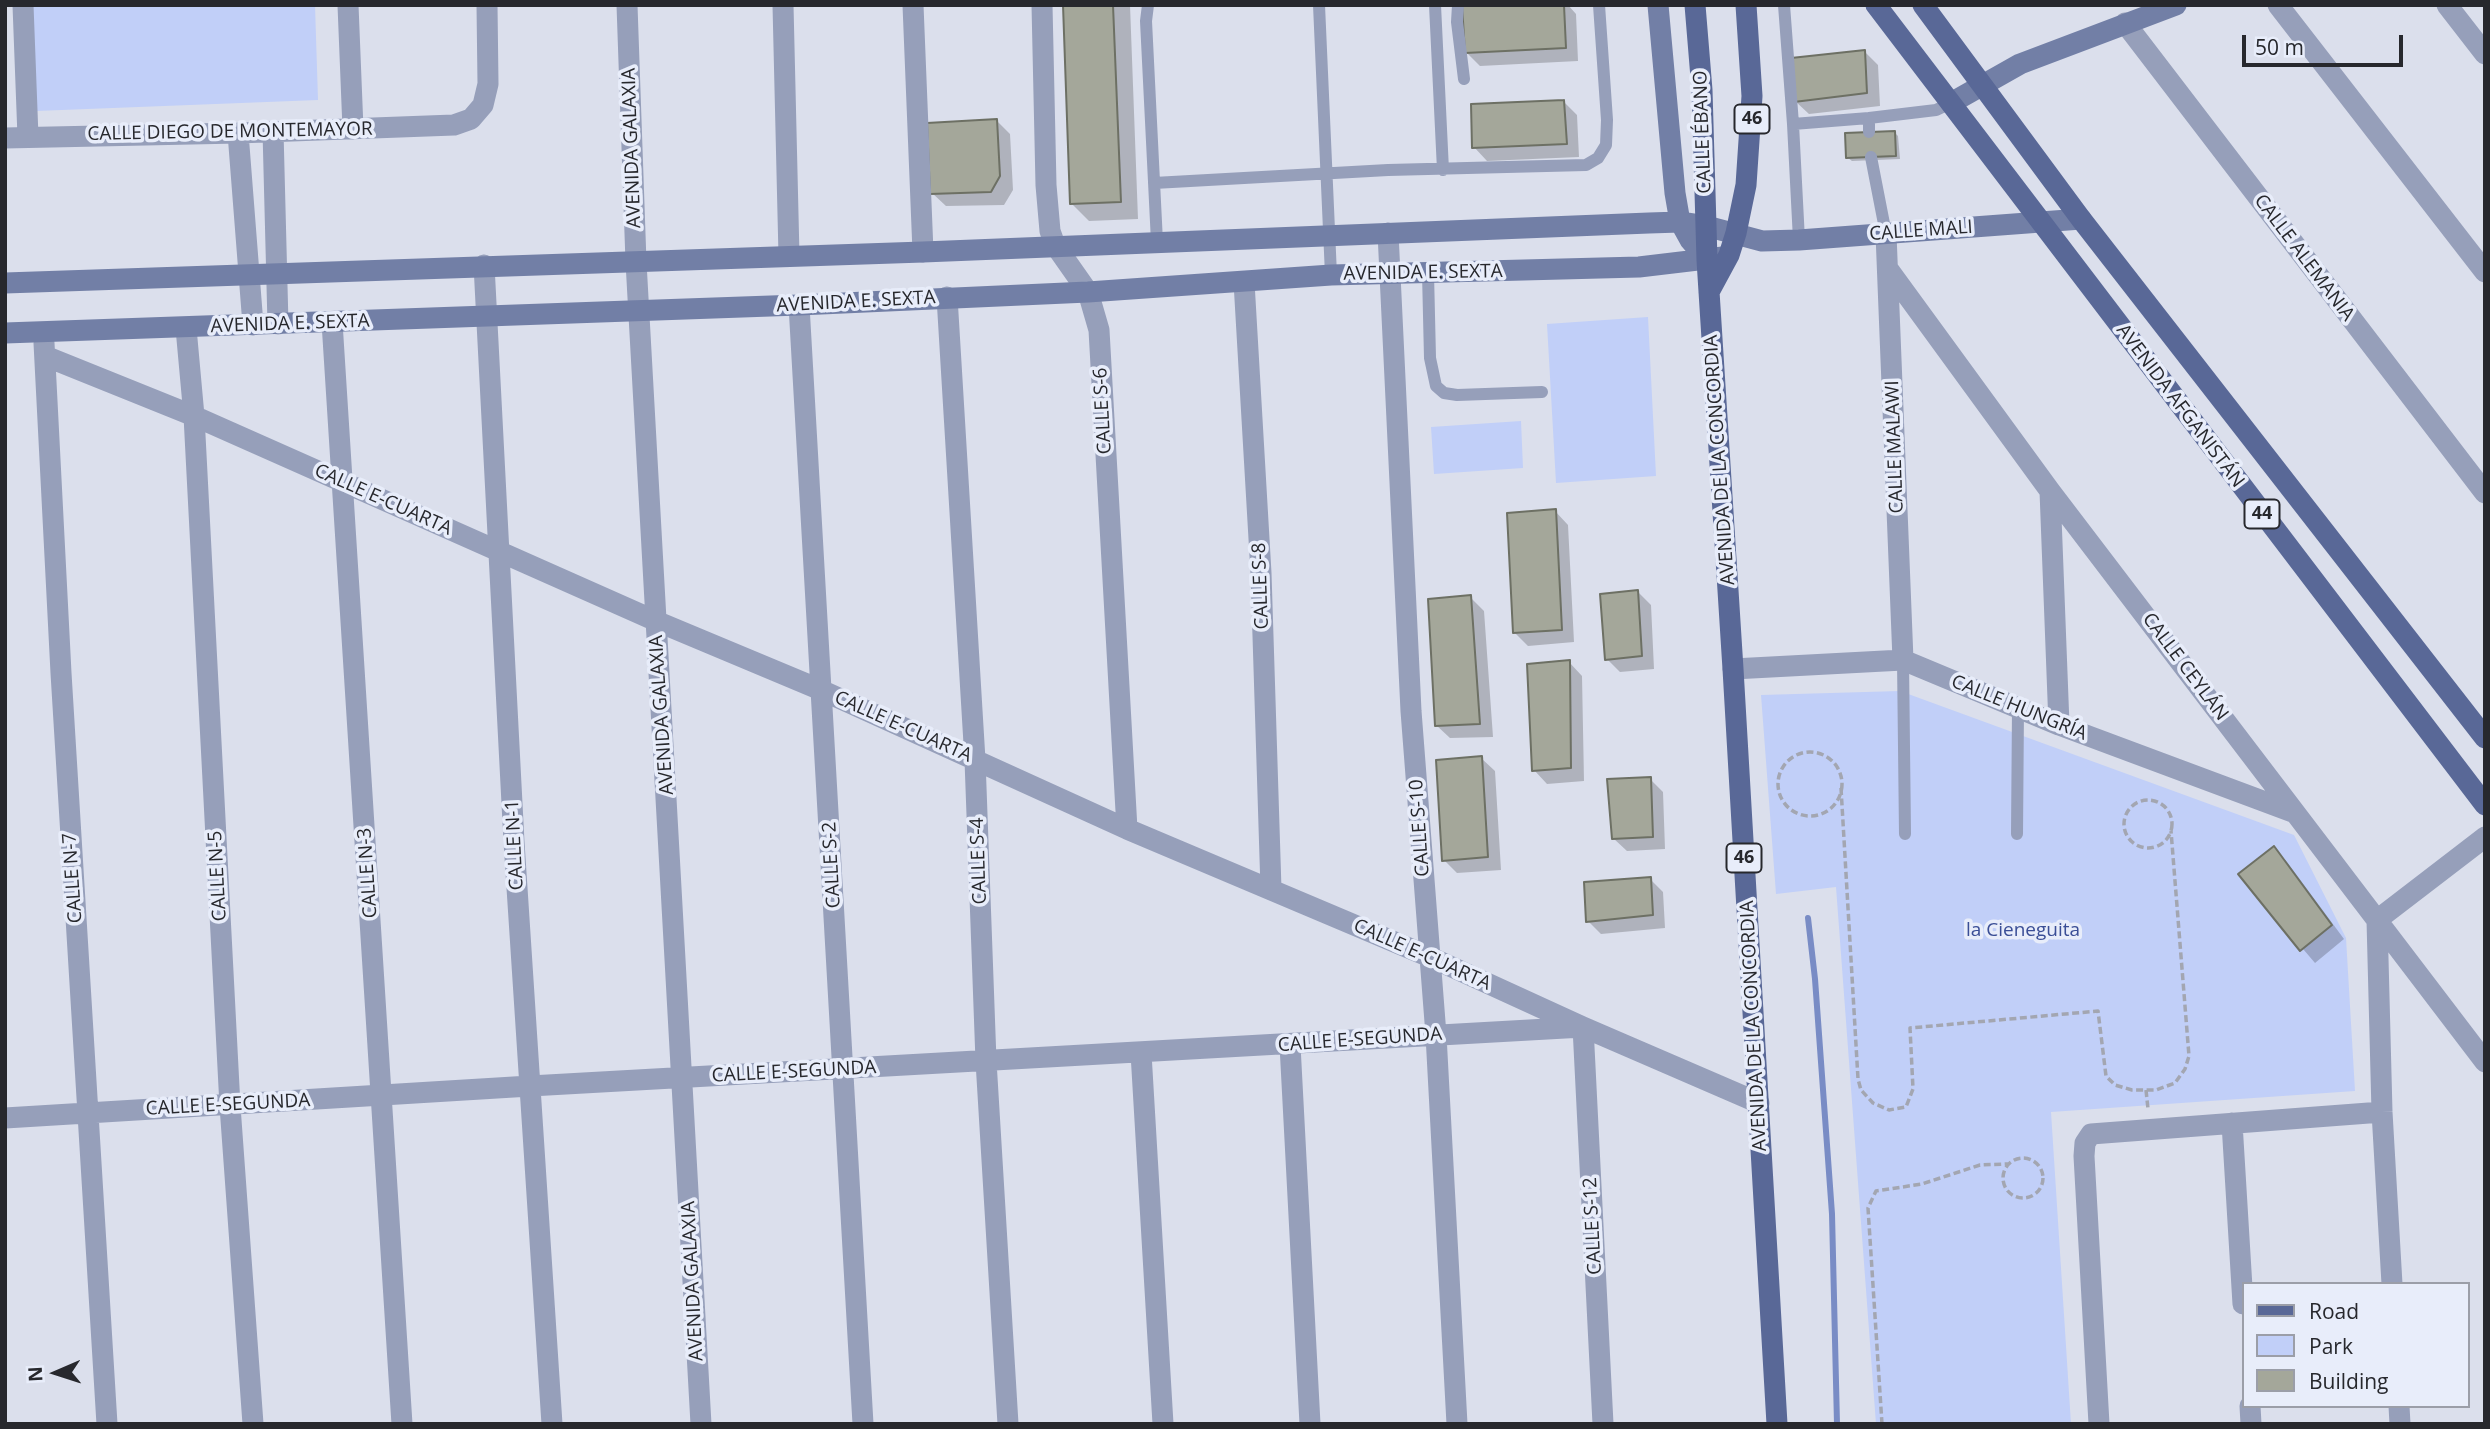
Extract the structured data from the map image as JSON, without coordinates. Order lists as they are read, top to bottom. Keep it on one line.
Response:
{"streets":{"main road":["46","CALLE ÉBANO","AVENIDA AFGANISTÁN","AVENIDA DE LA CONCORDIA","44"],"street":["CALLE DIEGO DE MONTEMAYOR","AVENIDA GALAXIA","CALLE MALI","CALLE ALEMANIA","AVENIDA E. SEXTA","CALLE S-6","CALLE MALAWI","CALLE E-CUARTA","CALLE S-8","CALLE CEYLÁN","CALLE HUNGRÍA","CALLE S-10","CALLE N-1","CALLE S-4","CALLE S-2","CALLE N-3","CALLE N-5","CALLE N-7","CALLE E-SEGUNDA","CALLE S-12"]},"crossings":[["46","CALLE ÉBANO"],["46","CALLE MALI"],["46","AVENIDA DE LA CONCORDIA"],["CALLE ÉBANO","CALLE MALI"],["CALLE ÉBANO","AVENIDA E. SEXTA"],["CALLE ÉBANO","AVENIDA DE LA CONCORDIA"],["AVENIDA GALAXIA","AVENIDA E. SEXTA"],["AVENIDA GALAXIA","CALLE E-CUARTA"],["AVENIDA GALAXIA","CALLE E-SEGUNDA"],["CALLE MALI","AVENIDA E. SEXTA"],["CALLE MALI","AVENIDA AFGANISTÁN"],["CALLE MALI","CALLE MALAWI"],["CALLE MALI","AVENIDA DE LA CONCORDIA"],["AVENIDA E. SEXTA","CALLE S-6"],["AVENIDA E. SEXTA","AVENIDA DE LA CONCORDIA"],["AVENIDA E. SEXTA","CALLE S-8"],["AVENIDA E. SEXTA","CALLE S-10"],["AVENIDA E. SEXTA","CALLE N-1"],["AVENIDA E. SEXTA","CALLE S-4"],["AVENIDA E. SEXTA","CALLE S-2"],["AVENIDA E. SEXTA","CALLE N-3"],["AVENIDA E. SEXTA","CALLE N-5"],["AVENIDA E. SEXTA","CALLE N-7"],["CALLE S-6","CALLE E-CUARTA"],["CALLE MALAWI","CALLE CEYLÁN"],["CALLE MALAWI","CALLE HUNGRÍA"],["AVENIDA DE LA CONCORDIA","CALLE E-CUARTA"],["AVENIDA DE LA CONCORDIA","CALLE HUNGRÍA"],["CALLE E-CUARTA","CALLE S-8"],["CALLE E-CUARTA","CALLE S-10"],["CALLE E-CUARTA","CALLE N-1"],["CALLE E-CUARTA","CALLE S-4"],["CALLE E-CUARTA","CALLE S-2"],["CALLE E-CUARTA","CALLE N-3"],["CALLE E-CUARTA","CALLE N-5"],["CALLE E-CUARTA","CALLE N-7"],["CALLE E-CUARTA","CALLE E-SEGUNDA"],["CALLE E-CUARTA","CALLE S-12"],["CALLE CEYLÁN","CALLE HUNGRÍA"],["CALLE S-10","CALLE E-SEGUNDA"],["CALLE N-1","CALLE E-SEGUNDA"],["CALLE S-4","CALLE E-SEGUNDA"],["CALLE S-2","CALLE E-SEGUNDA"],["CALLE N-3","CALLE E-SEGUNDA"],["CALLE N-5","CALLE E-SEGUNDA"],["CALLE N-7","CALLE E-SEGUNDA"],["CALLE E-SEGUNDA","CALLE S-12"]],"parks":["la Cieneguita"],"legend":["Road","Park","Building"],"scale_bar":"50 m","north":"left"}
